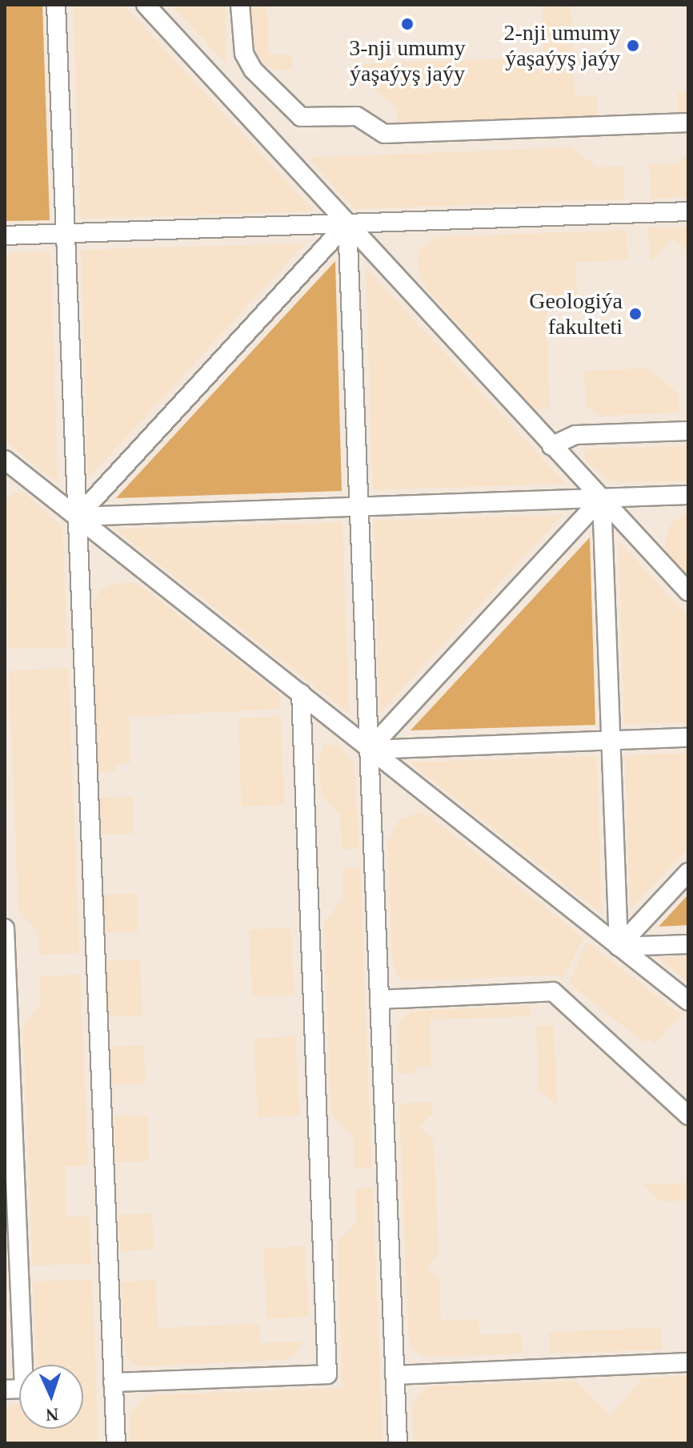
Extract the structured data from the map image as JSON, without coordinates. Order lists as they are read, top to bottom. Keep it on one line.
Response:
{"places":["3-nji umumy ýaşaýyş jaýy","2-nji umumy ýaşaýyş jaýy","Geologiýa fakulteti"],"north":"bottom"}
